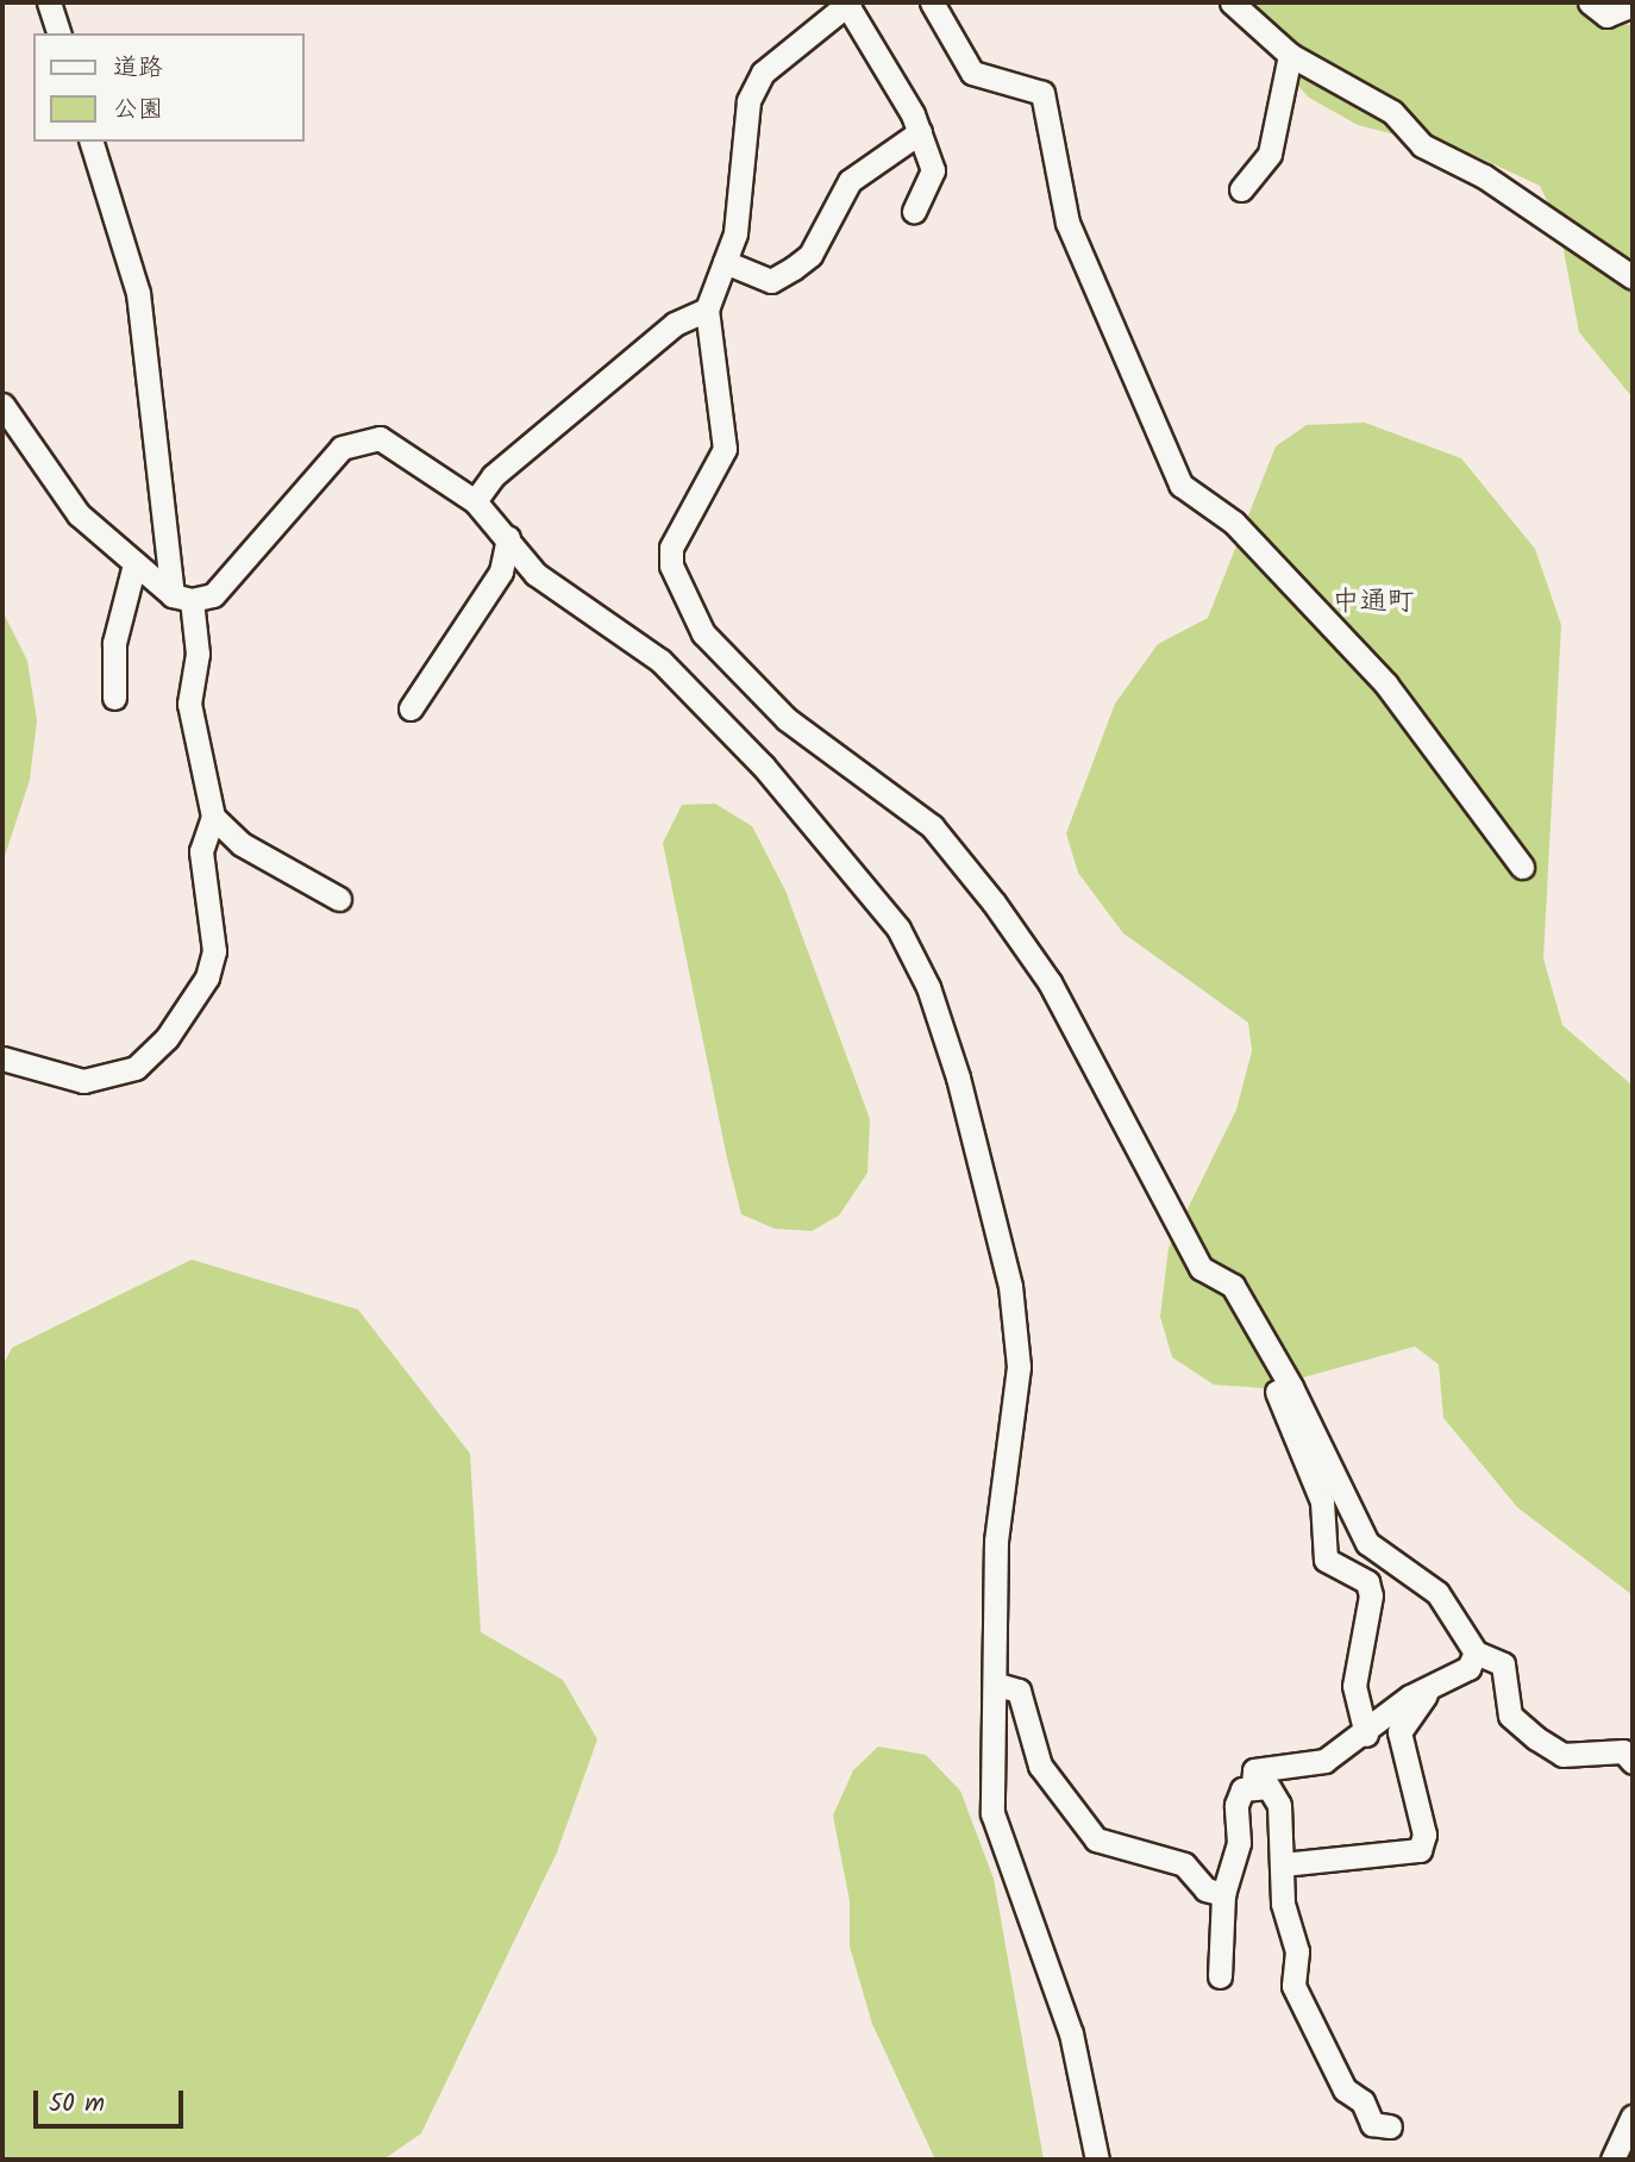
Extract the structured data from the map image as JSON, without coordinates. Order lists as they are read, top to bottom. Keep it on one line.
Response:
{"districts":["中通町"],"legend":["道路","公園"],"scale_bar":"50 m"}
